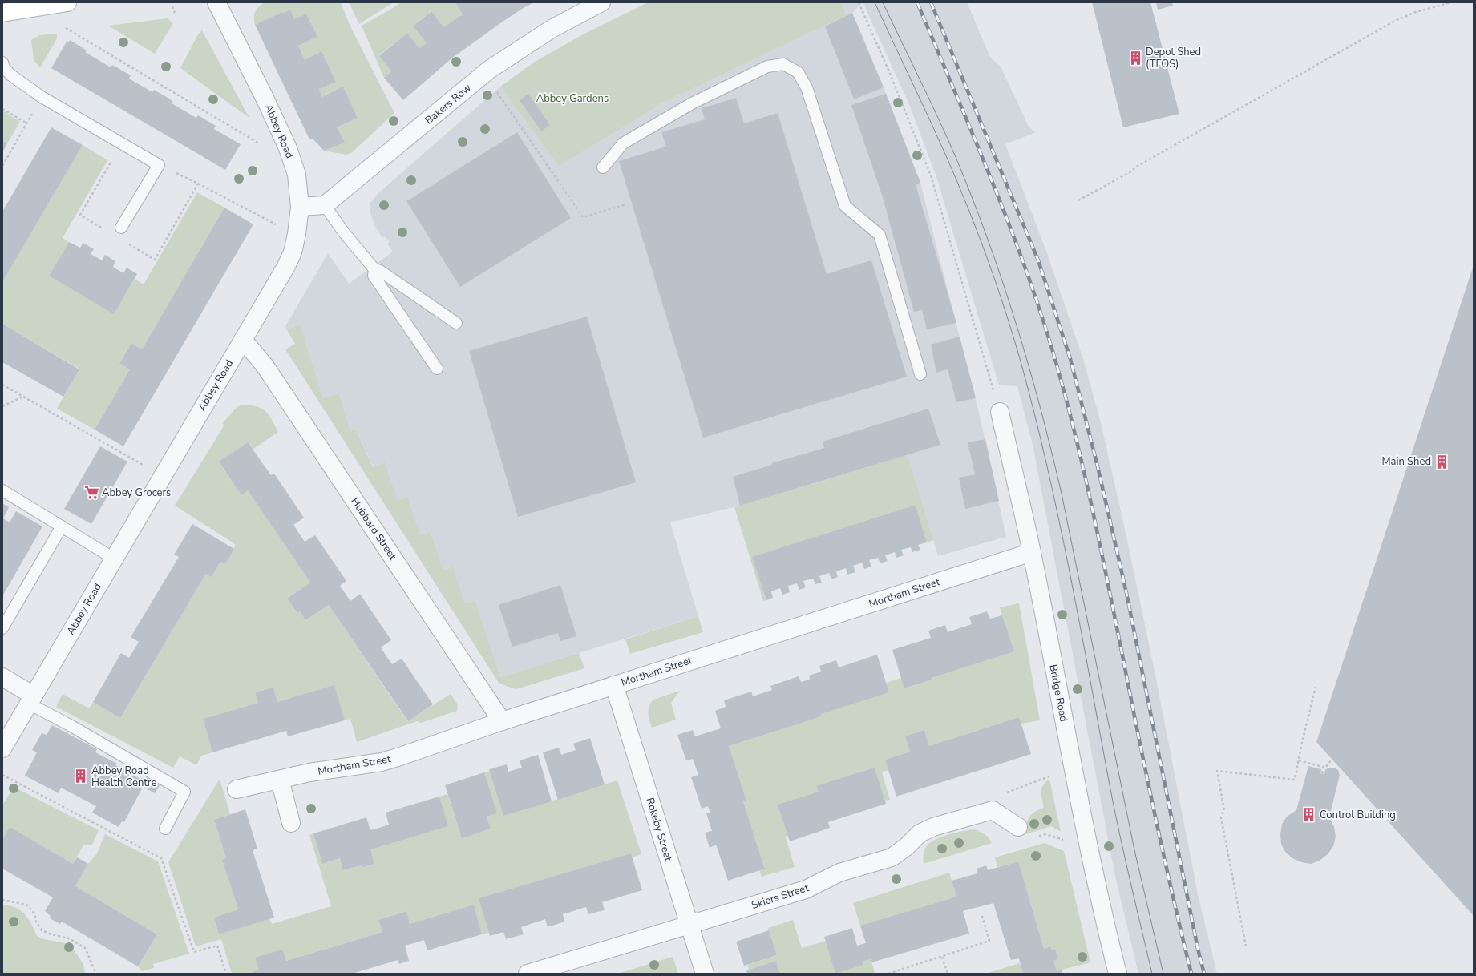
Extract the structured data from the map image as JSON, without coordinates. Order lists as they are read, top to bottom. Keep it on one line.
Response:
{"streets":{"street":["Bakers Row","Abbey Road","Hubbard Street","Mortham Street","Bridge Road","Rokeby Street","Skiers Street"]},"crossings":[["Abbey Road","Hubbard Street"],["Hubbard Street","Mortham Street"],["Mortham Street","Bridge Road"],["Mortham Street","Rokeby Street"],["Rokeby Street","Skiers Street"]],"parks":["Abbey Gardens"],"places":{"building":["Depot Shed (TFOS)","Main Shed","Abbey Road Health Centre","Control Building"],"supermarket":["Abbey Grocers"]}}
